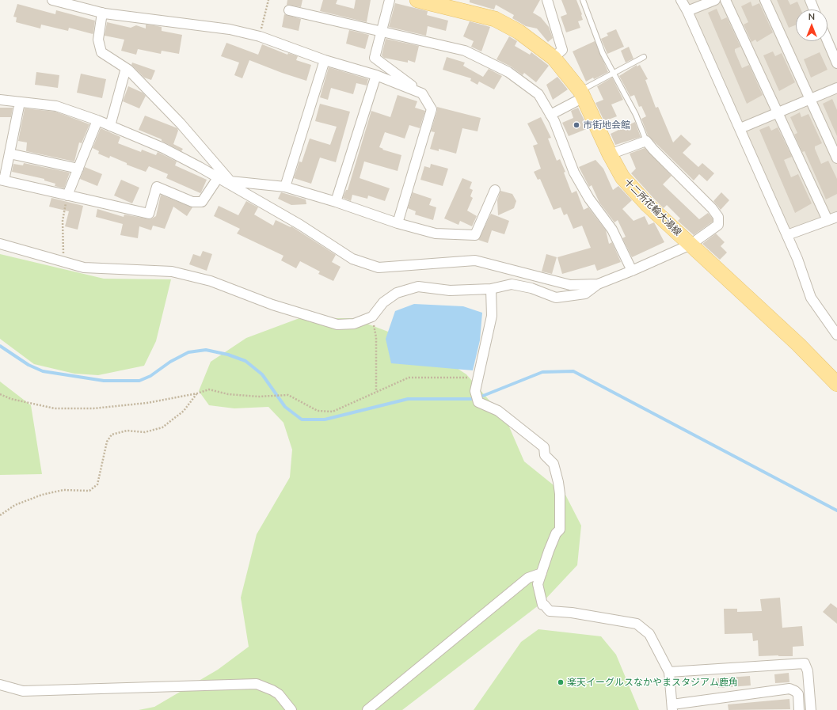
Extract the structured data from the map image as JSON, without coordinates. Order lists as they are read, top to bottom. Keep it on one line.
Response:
{"streets":{"main road":["十二所花輪大湯線"]},"places":["市街地会館","楽天イーグルスなかやまスタジアム鹿角"],"north":"top"}
